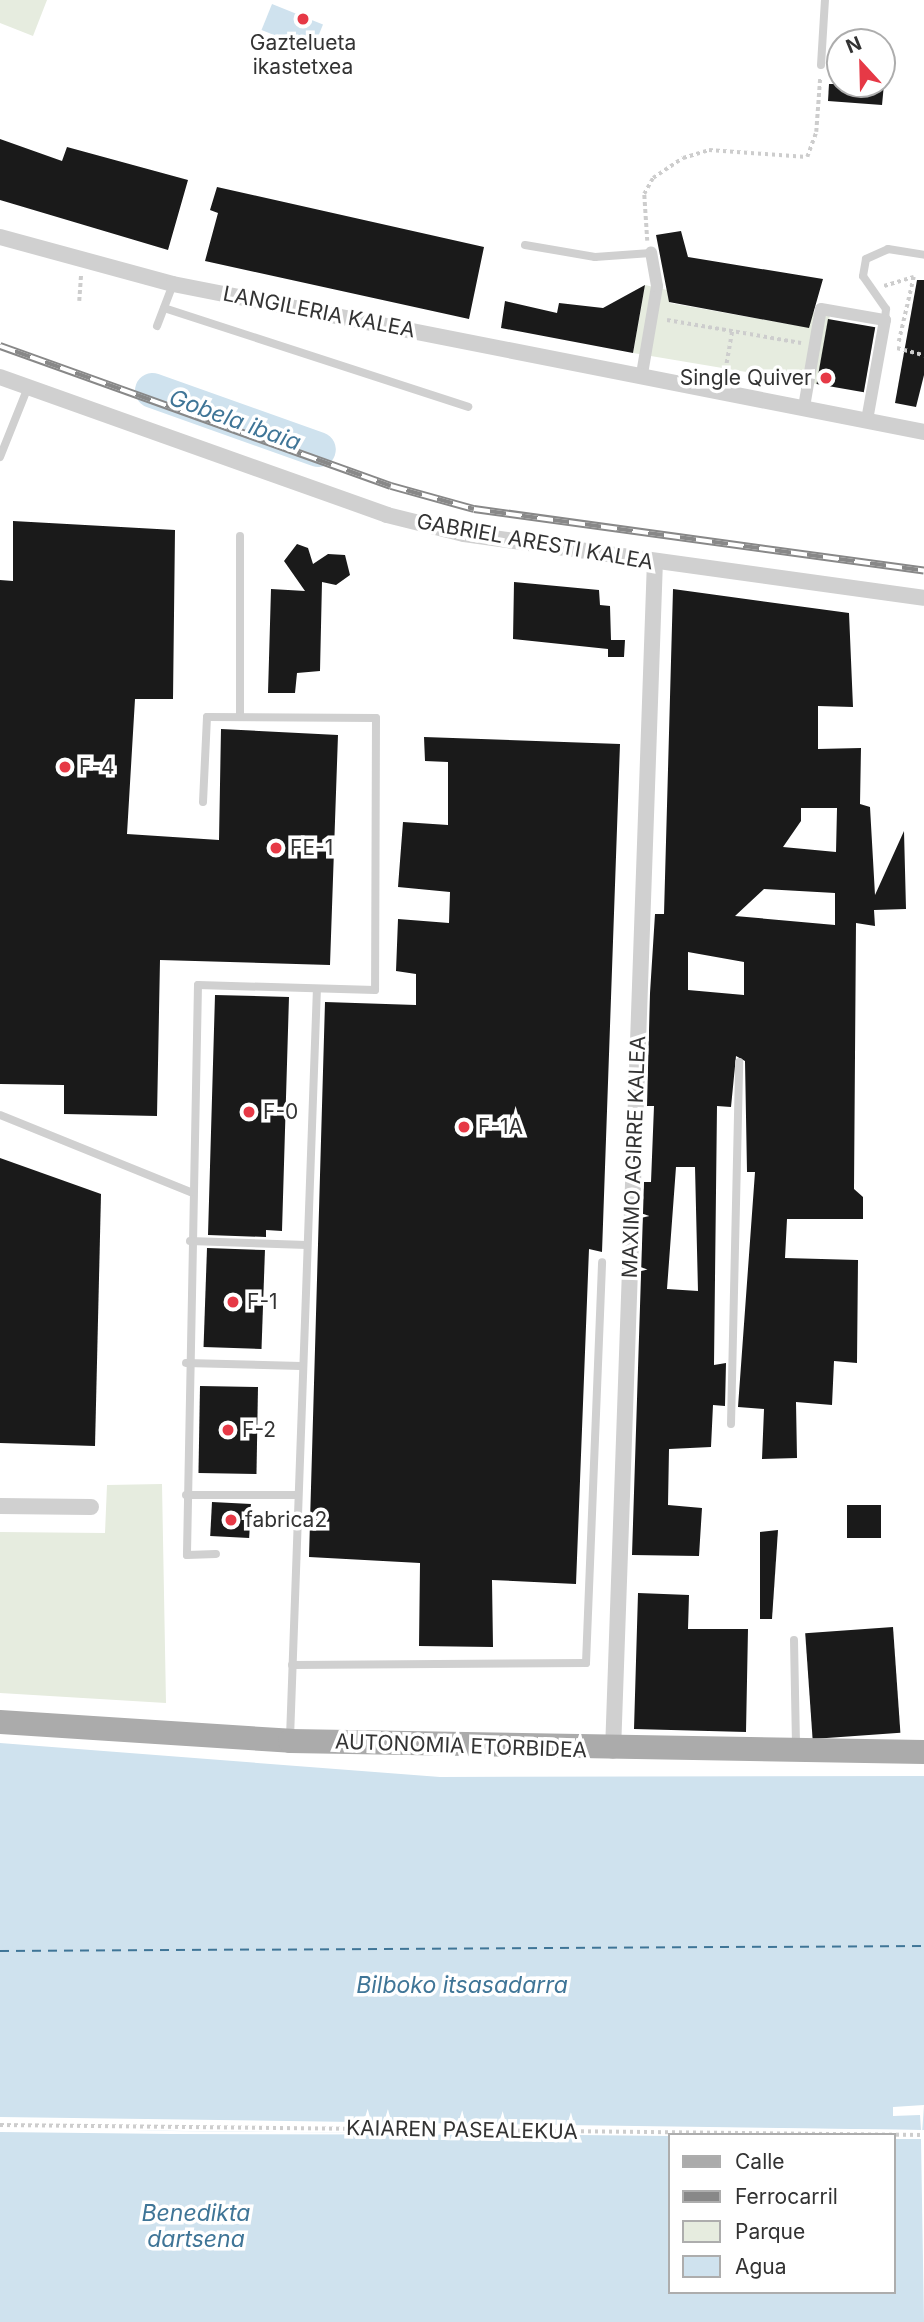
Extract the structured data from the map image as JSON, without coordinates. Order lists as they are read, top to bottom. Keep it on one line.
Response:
{"streets":{"main road":["AUTONOMIA ETORBIDEA"],"street":["LANGILERIA KALEA","GABRIEL ARESTI KALEA","MAXIMO AGIRRE KALEA"],"path":["KAIAREN PASEALEKUA"]},"crossings":[["GABRIEL ARESTI KALEA","MAXIMO AGIRRE KALEA"],["MAXIMO AGIRRE KALEA","AUTONOMIA ETORBIDEA"]],"water":["Gobela ibaia","Bilboko itsasadarra","Benedikta dartsena"],"places":["Gaztelueta ikastetxea","Single Quiver","F-4","FE-1","F-0","F-1A","F-1","F-2","fabrica2"],"legend":["Calle","Ferrocarril","Parque","Agua"],"north":"top"}
